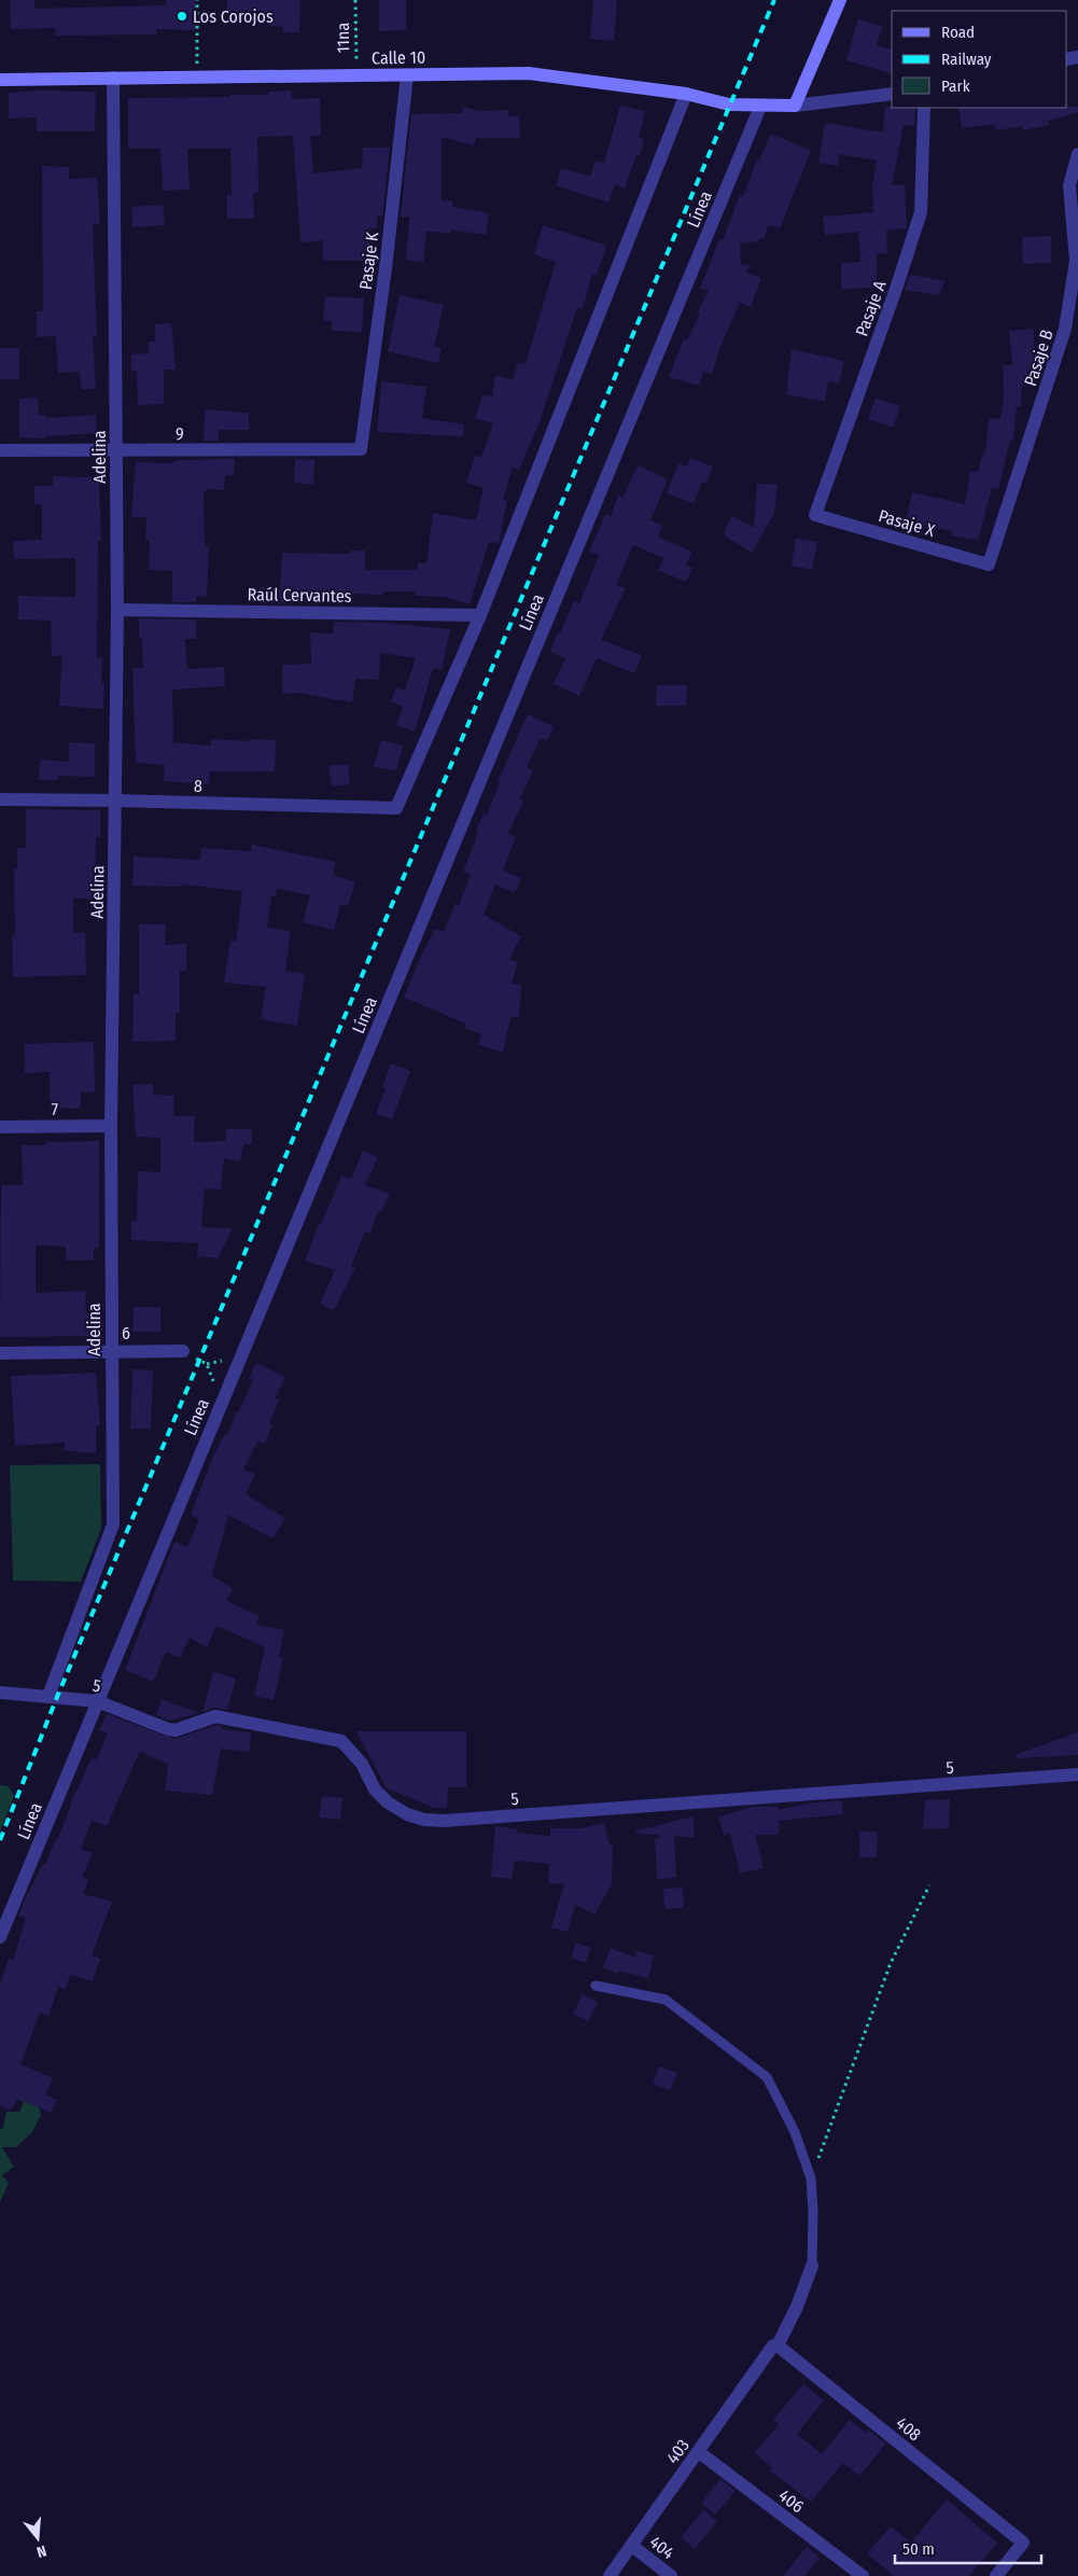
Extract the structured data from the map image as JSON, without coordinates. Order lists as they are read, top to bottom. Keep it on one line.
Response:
{"streets":{"street":["Calle 10","Línea","Pasaje K","Pasaje A","Pasaje B","9","Adelina","Pasaje X","Raúl Cervantes","8","7","6","5","408","403","406","404"],"path":["11na"]},"crossings":[["11na","Calle 10"],["Calle 10","Línea"],["Calle 10","Pasaje K"],["Calle 10","Adelina"],["Línea","5"],["Pasaje K","9"],["Pasaje A","Pasaje X"],["Pasaje B","Pasaje X"],["9","Adelina"],["Adelina","Raúl Cervantes"],["Adelina","8"],["Adelina","7"],["Adelina","6"],["Adelina","5"],["Raúl Cervantes","8"],["408","403"],["403","406"],["403","404"]],"places":["Los Corojos"],"legend":["Road","Railway","Park"],"scale_bar":"50 m","north":"bottom"}
